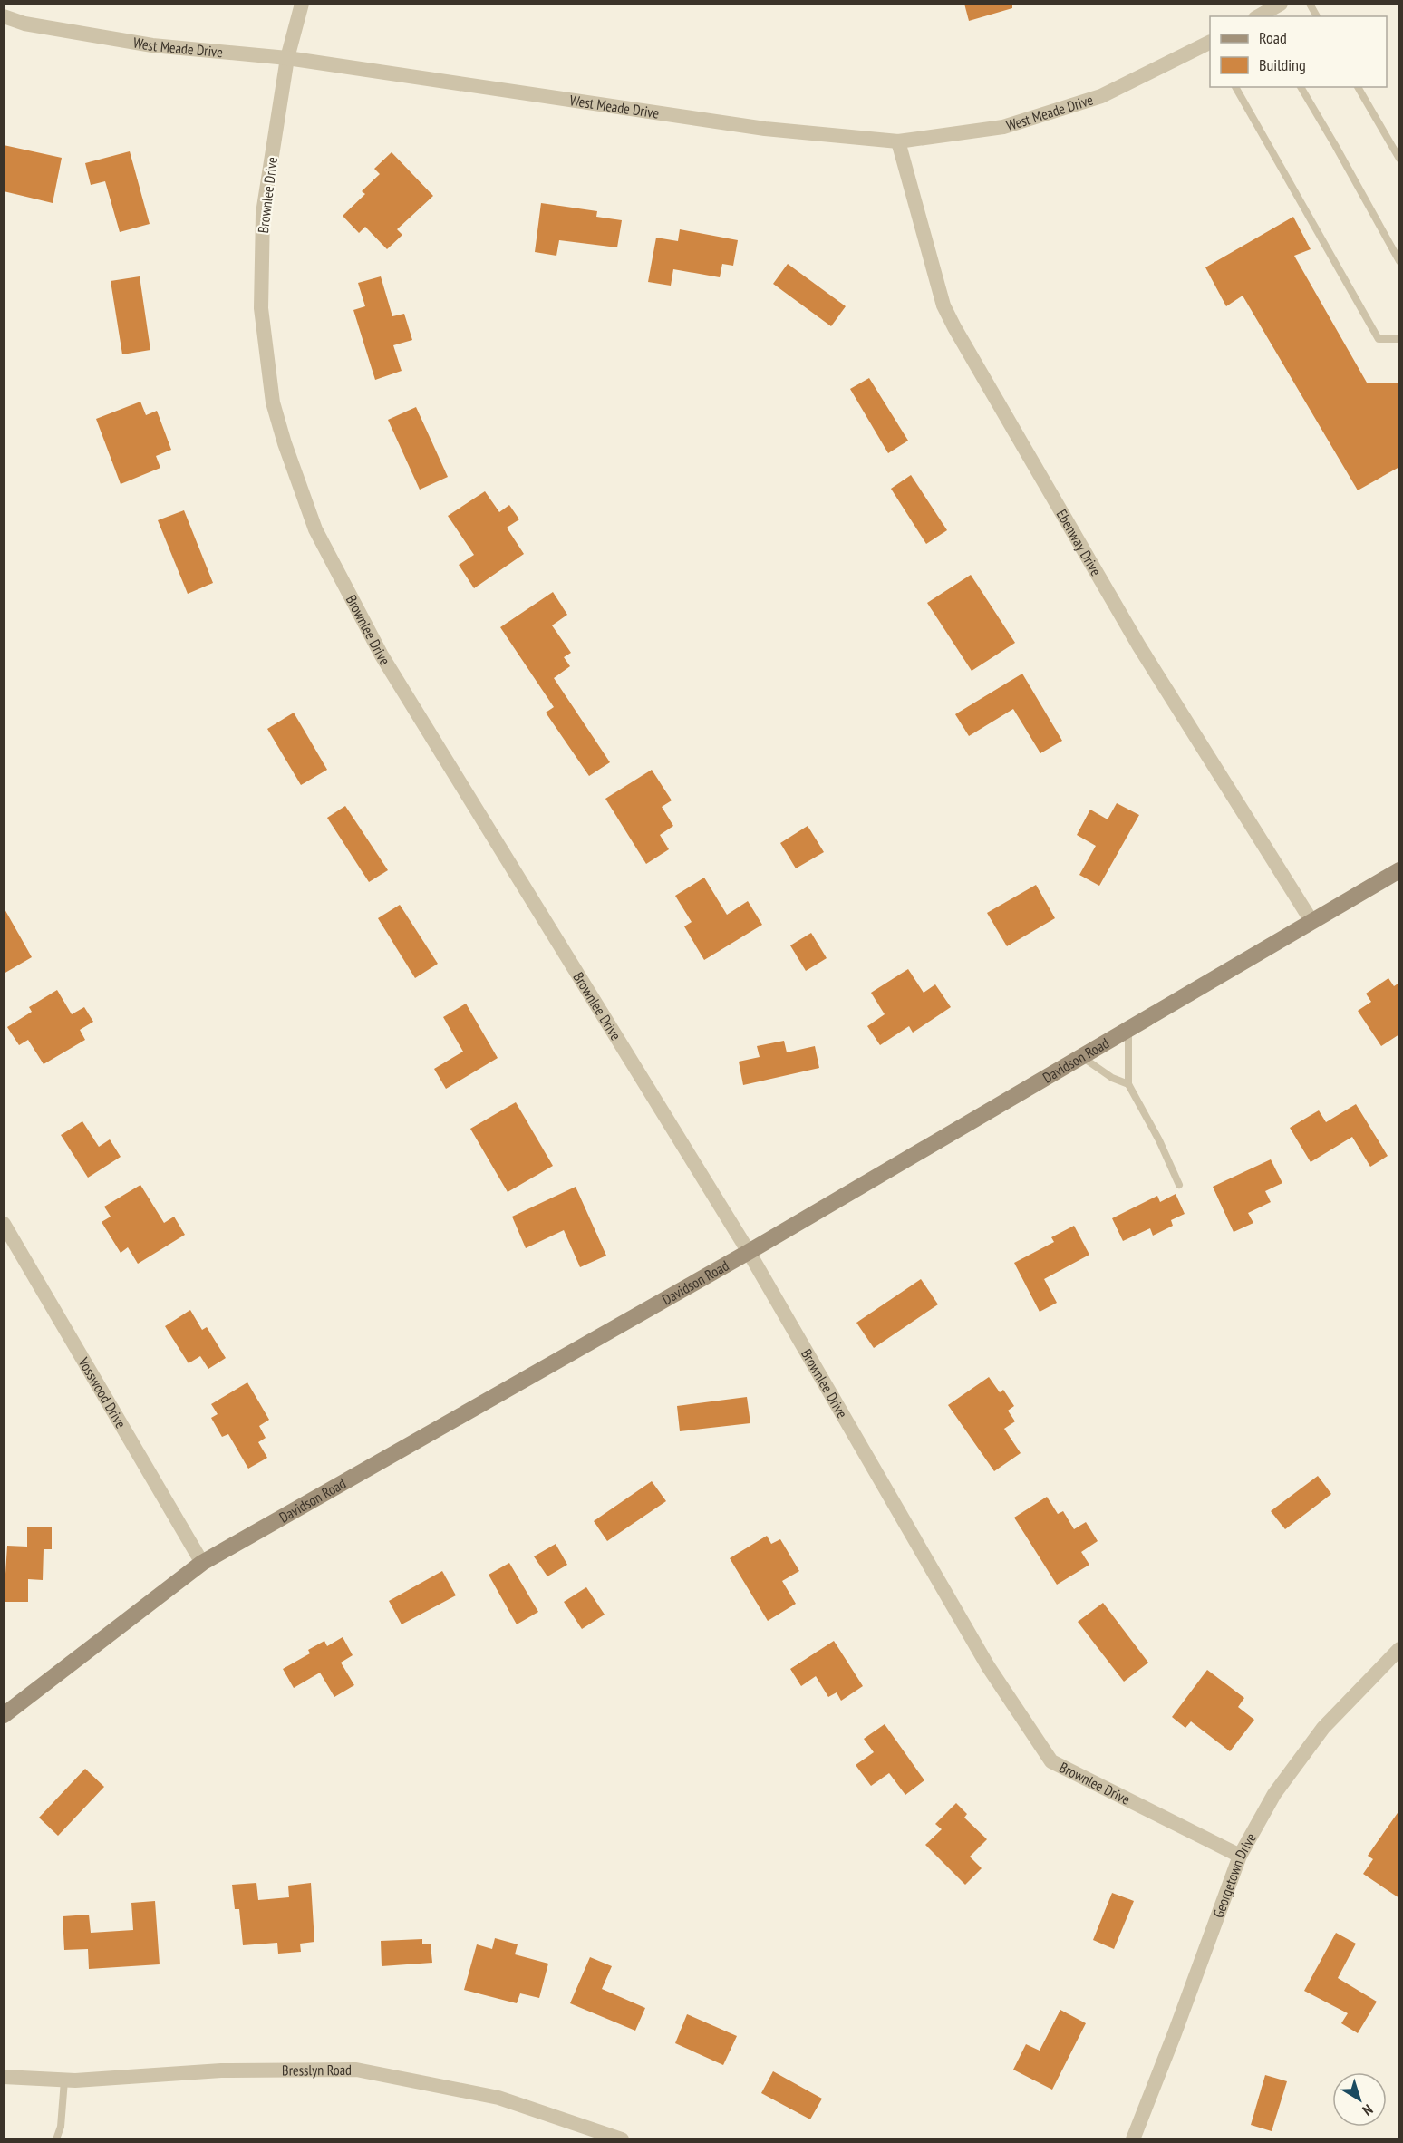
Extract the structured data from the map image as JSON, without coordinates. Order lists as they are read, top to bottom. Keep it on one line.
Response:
{"streets":{"street":["West Meade Drive","Brownlee Drive","Ebenway Drive","Davidson Road","Vosswood Drive","Georgetown Drive","Bresslyn Road"]},"crossings":[["West Meade Drive","Brownlee Drive"],["West Meade Drive","Ebenway Drive"],["Brownlee Drive","Davidson Road"],["Brownlee Drive","Georgetown Drive"],["Ebenway Drive","Davidson Road"],["Davidson Road","Vosswood Drive"]],"legend":["Road","Building"],"north":"bottom right"}
